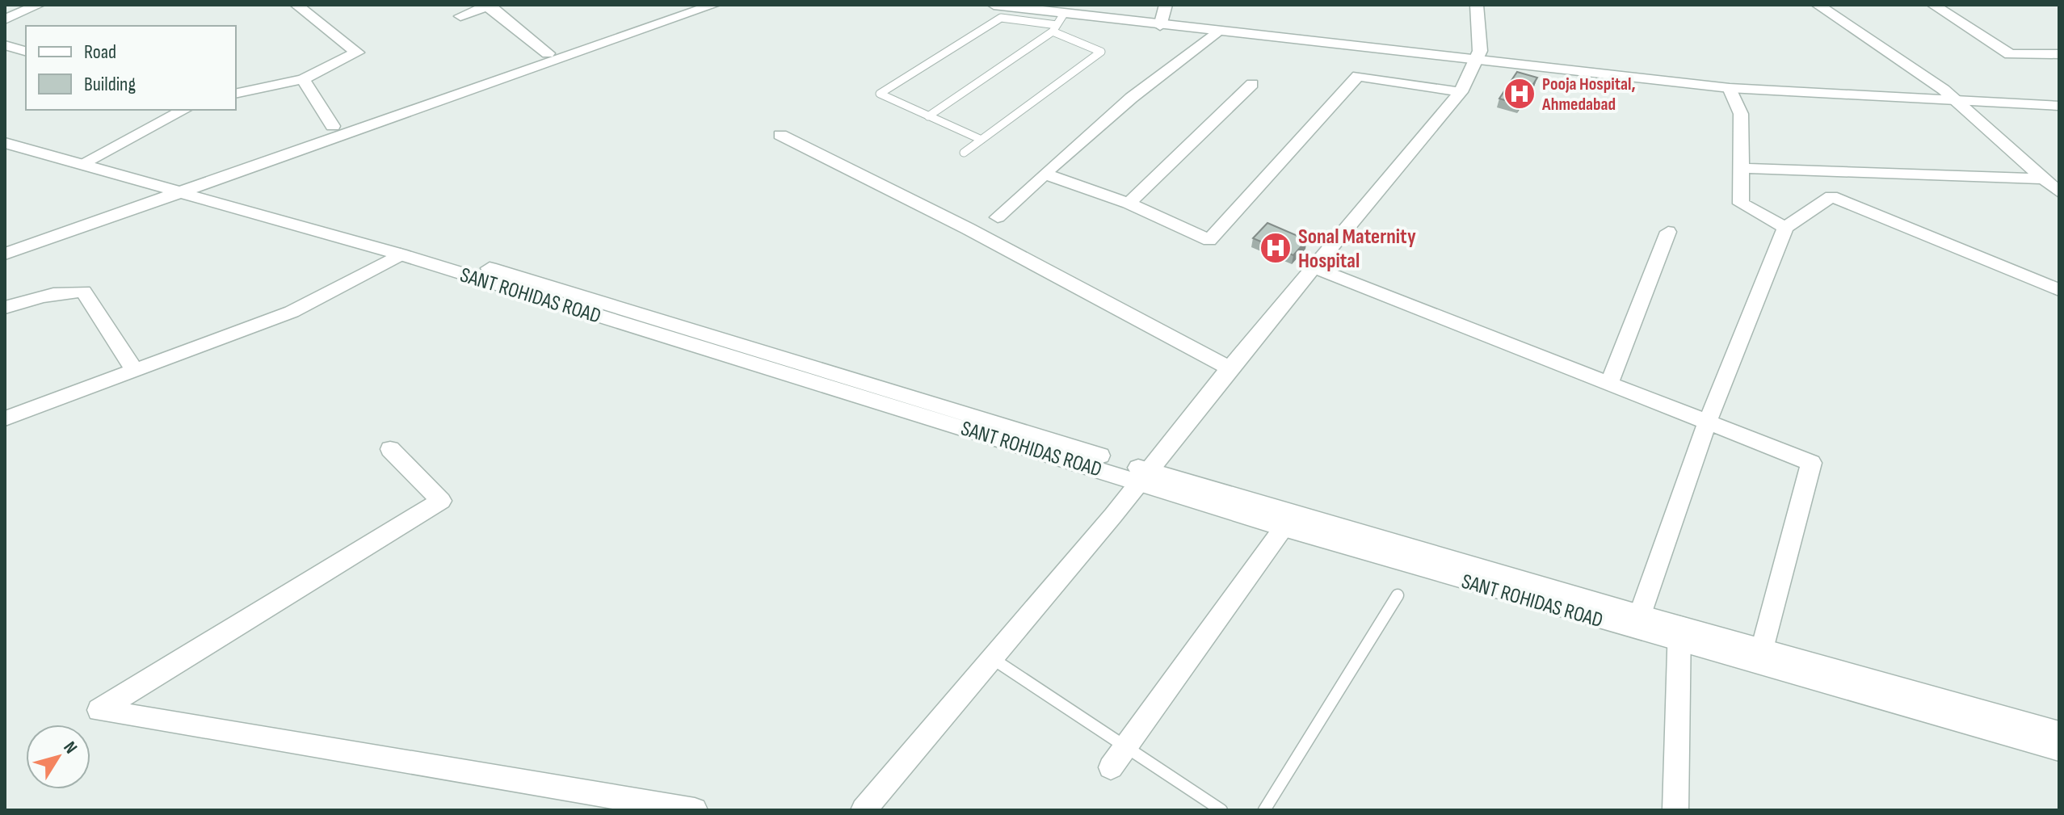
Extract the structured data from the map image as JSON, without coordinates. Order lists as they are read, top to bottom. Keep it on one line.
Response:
{"streets":{"street":["SANT ROHIDAS ROAD"]},"places":{"hospital":["Pooja Hospital, Ahmedabad","Sonal Maternity Hospital"]},"legend":["Road","Building"],"north":"top right"}
